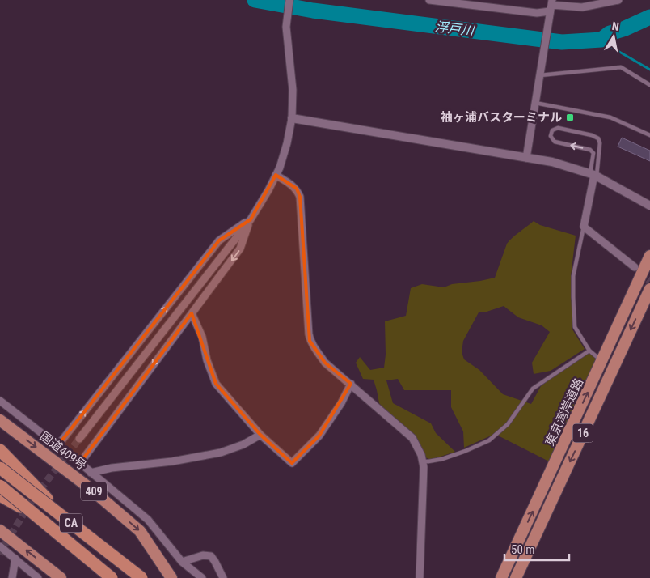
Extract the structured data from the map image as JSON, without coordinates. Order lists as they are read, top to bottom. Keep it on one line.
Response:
{"streets":{"highway":["東京湾岸道路","16","国道409号","409","CA"]},"water":["浮戸川"],"places":{"transit":["袖ヶ浦バスターミナル"]},"scale_bar":"50 m","north":"top"}
